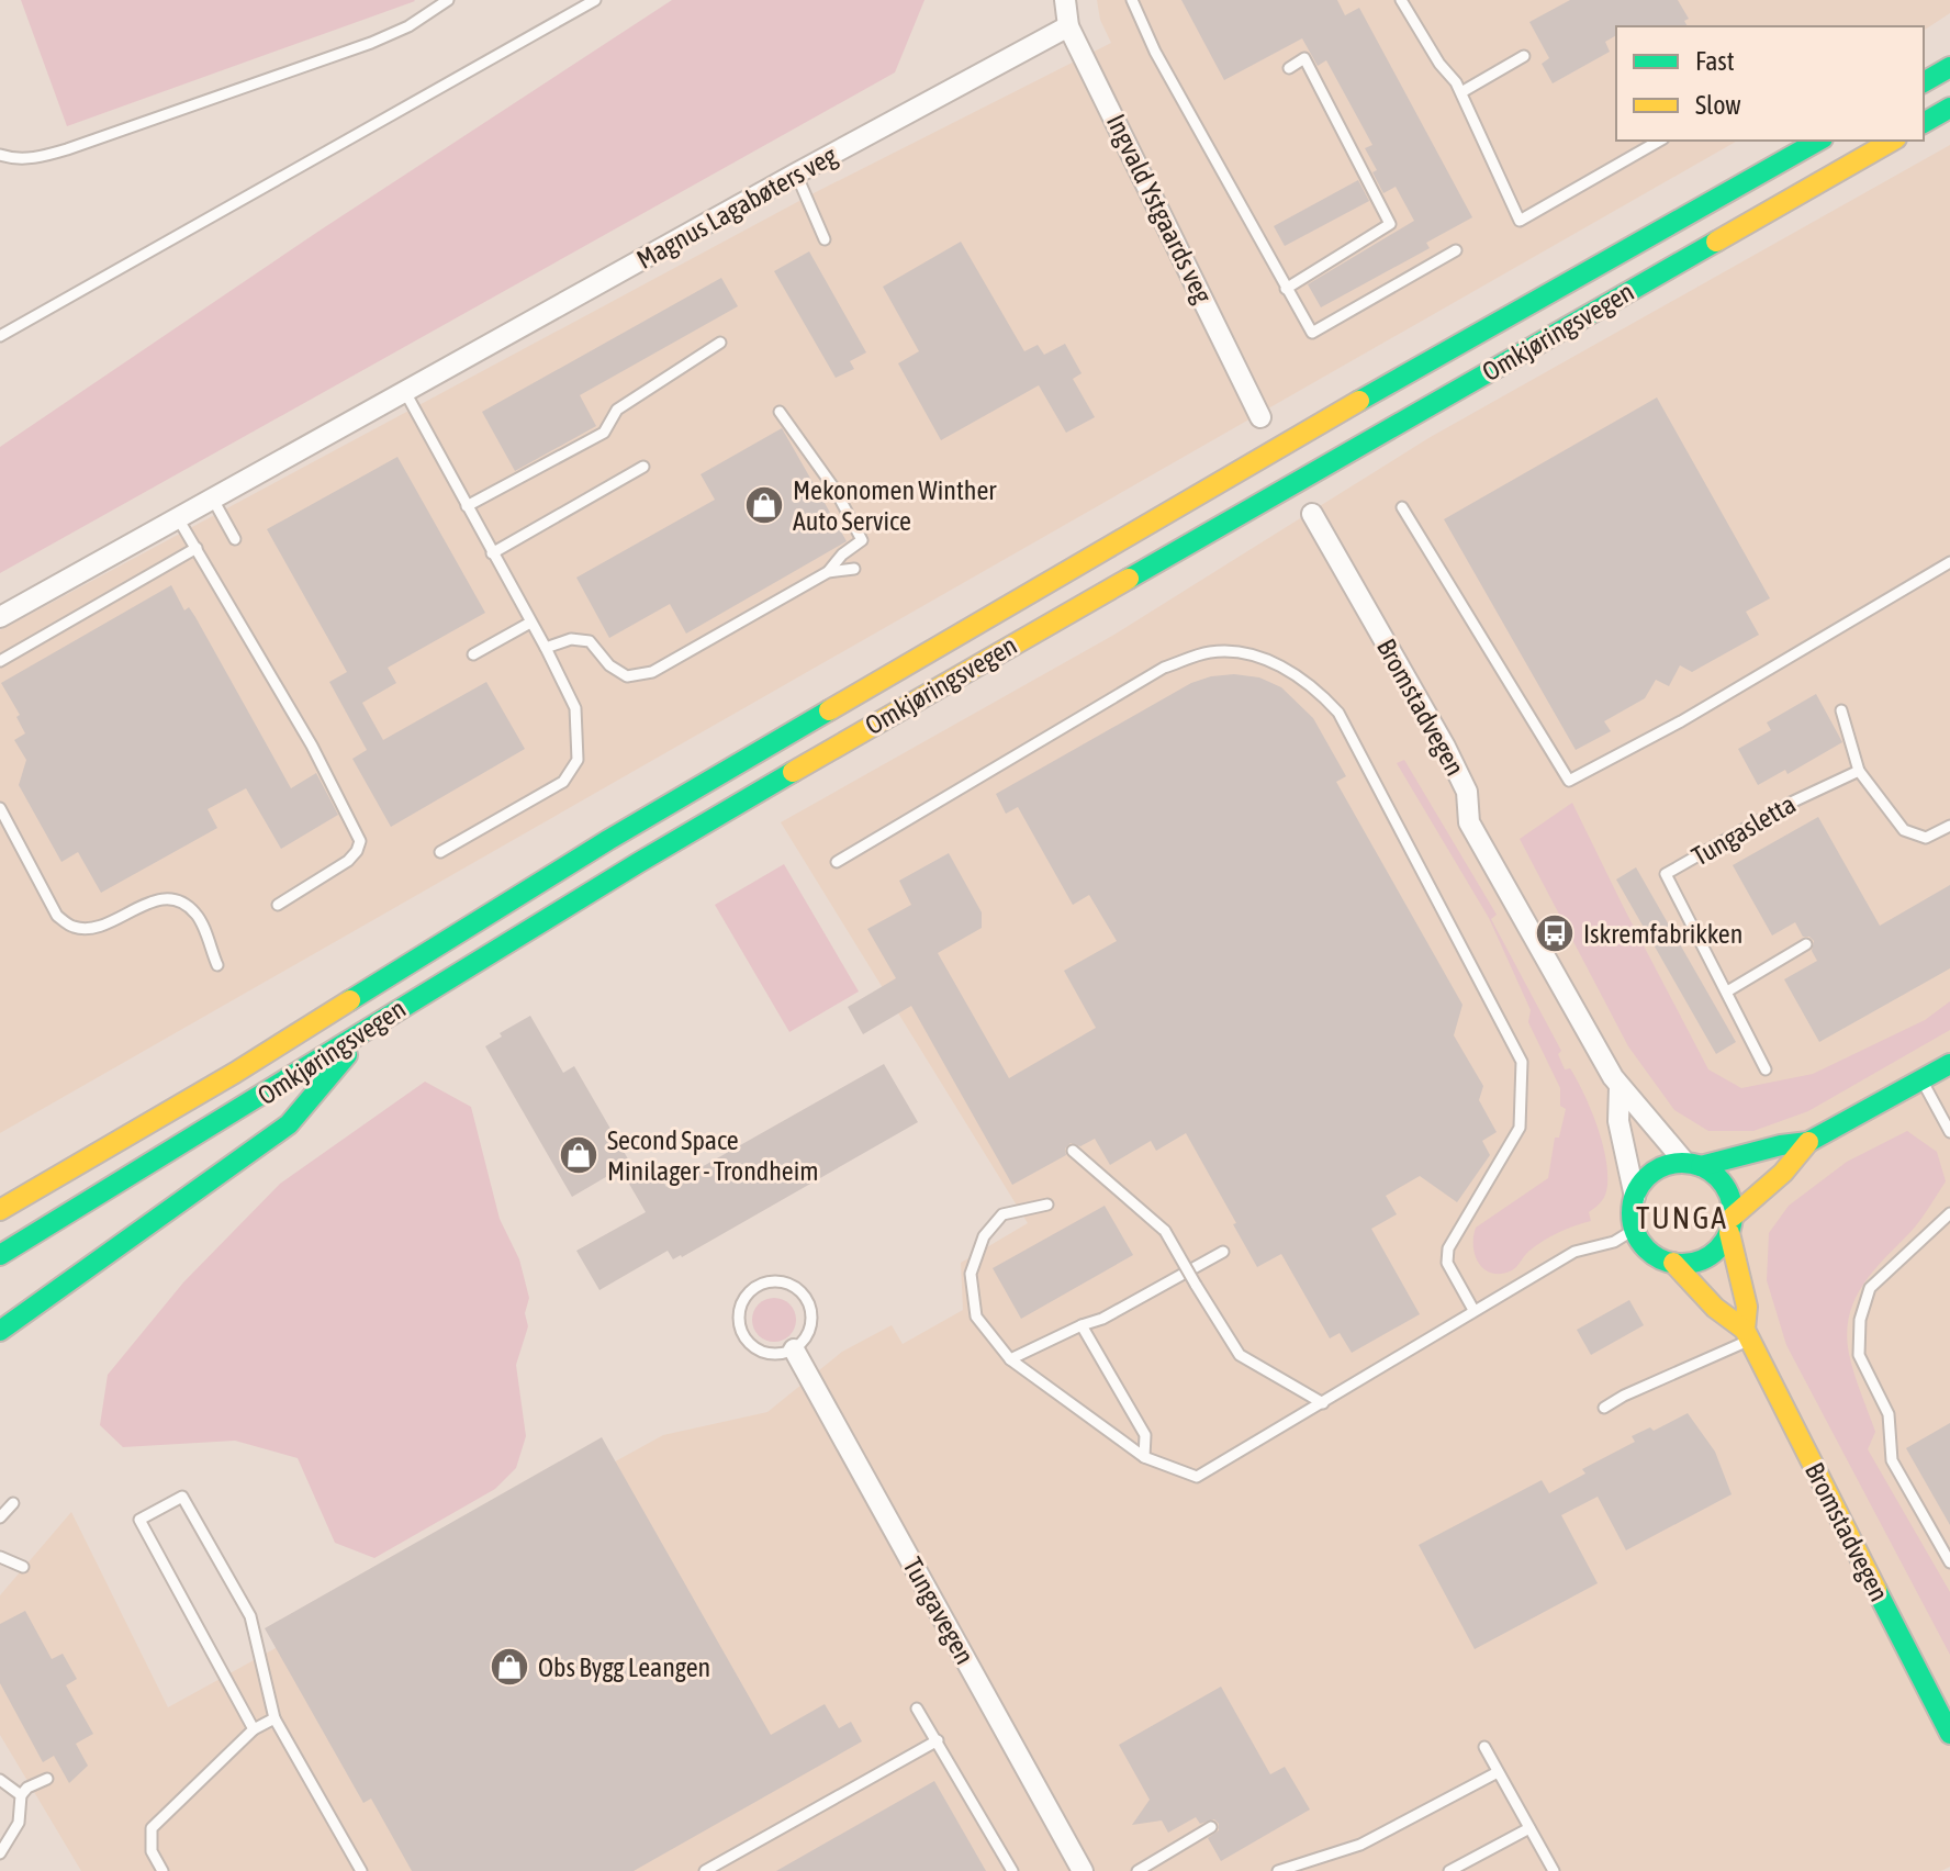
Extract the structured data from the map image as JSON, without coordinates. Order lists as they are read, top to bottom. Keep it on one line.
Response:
{"streets":{"main road":["Omkjøringsvegen","Bromstadvegen"],"street":["Magnus Lagabøters veg","Ingvald Ystgaards veg","Tungavegen"],"lane":["Tungasletta"]},"crossings":[["Magnus Lagabøters veg","Ingvald Ystgaards veg"]],"districts":["TUNGA"],"places":{"shop":["Mekonomen Winther Auto Service","Second Space Minilager - Trondheim","Obs Bygg Leangen"],"bus stop":["Iskremfabrikken"]},"legend":["Fast","Slow"]}
